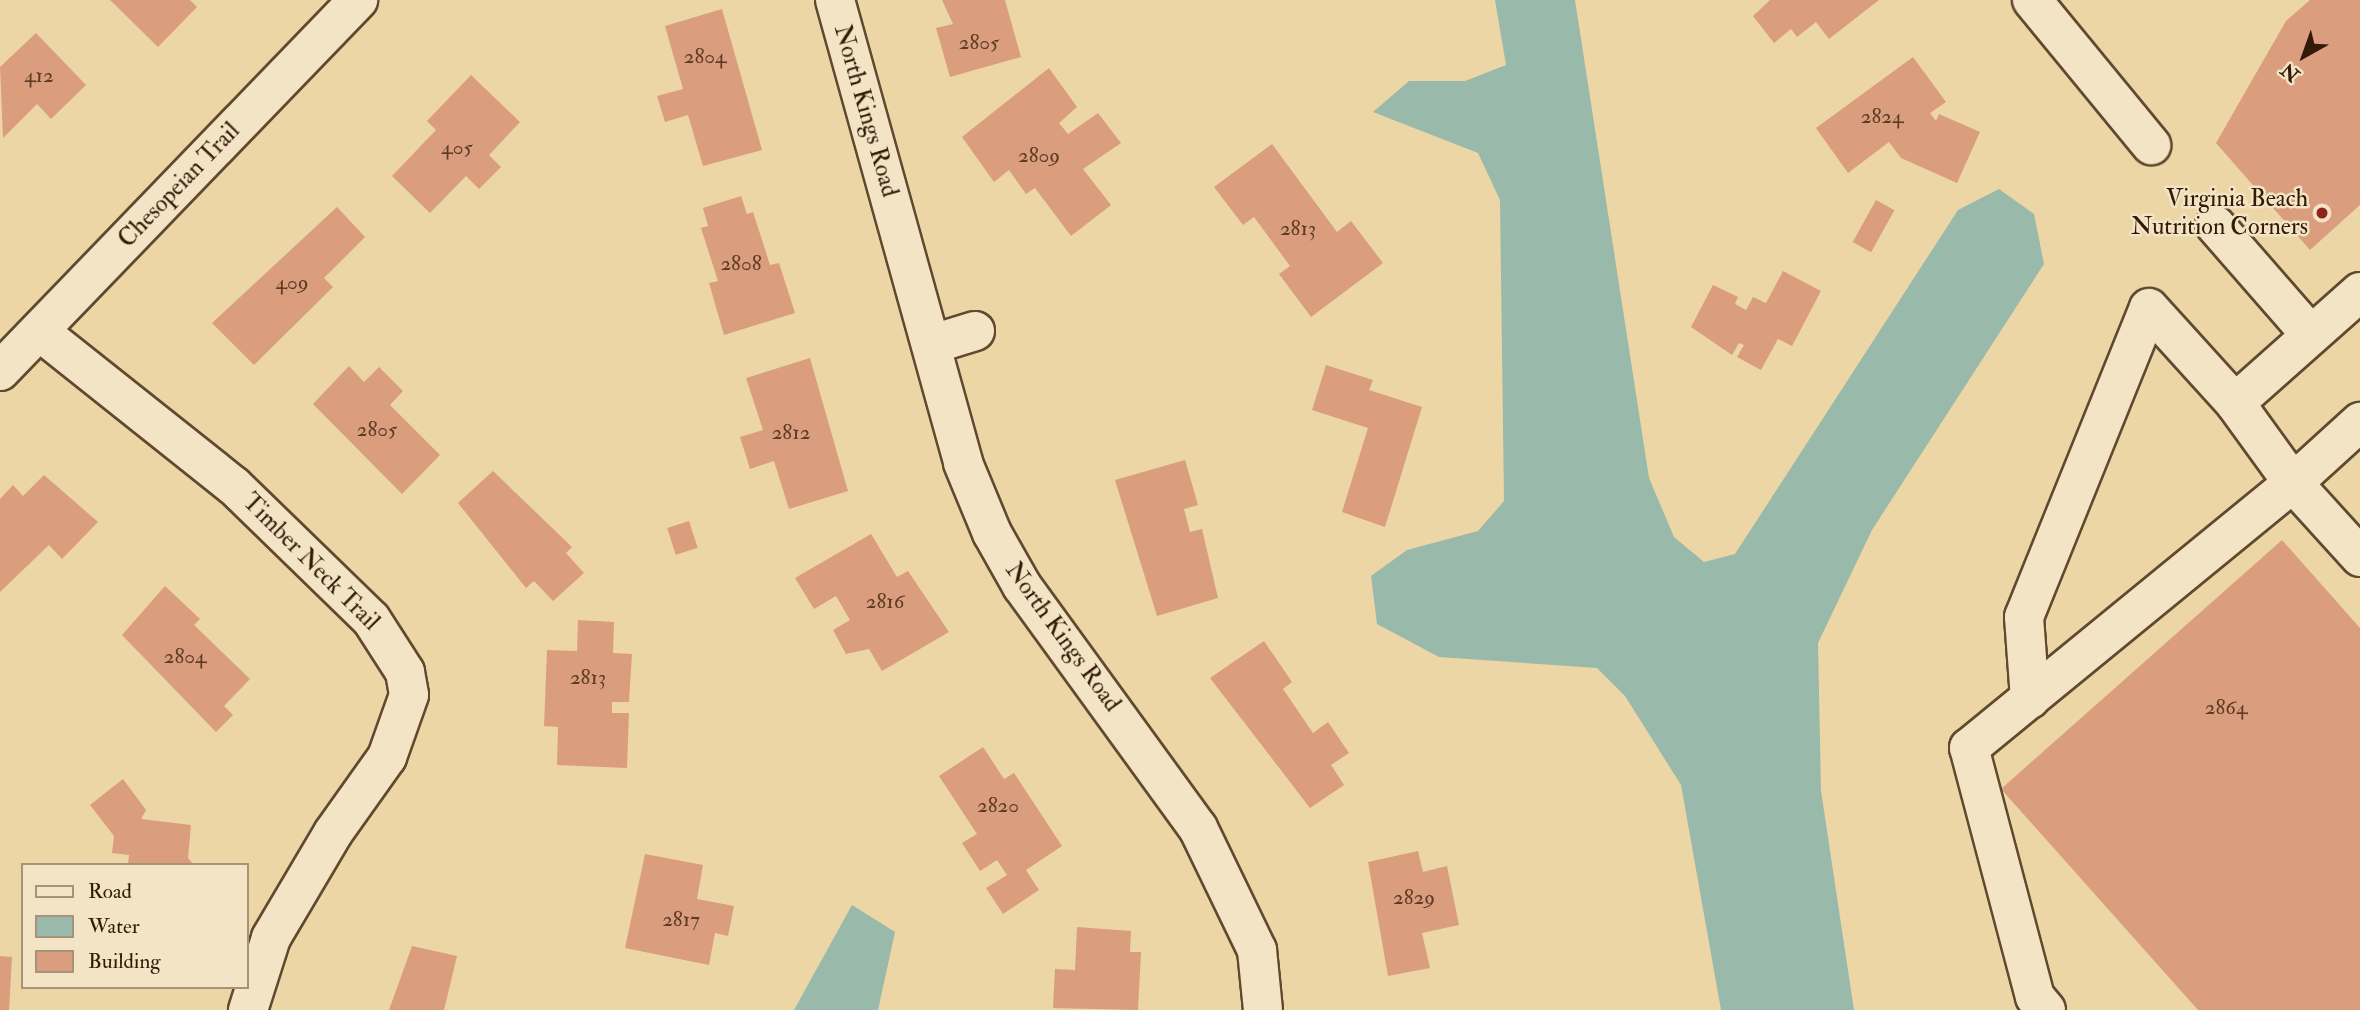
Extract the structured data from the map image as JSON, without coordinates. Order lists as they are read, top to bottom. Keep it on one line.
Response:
{"streets":{"street":["North Kings Road","Chesopeian Trail","Timber Neck Trail"]},"crossings":[["Chesopeian Trail","Timber Neck Trail"]],"places":["Virginia Beach Nutrition Corners"],"house_numbers":["2805","2804","412","2824","405","2809","2813","2808","409","2805","2812","2816","2804","2813","2864","2820","2829","2817"],"legend":["Road","Water","Building"],"north":"bottom left"}
